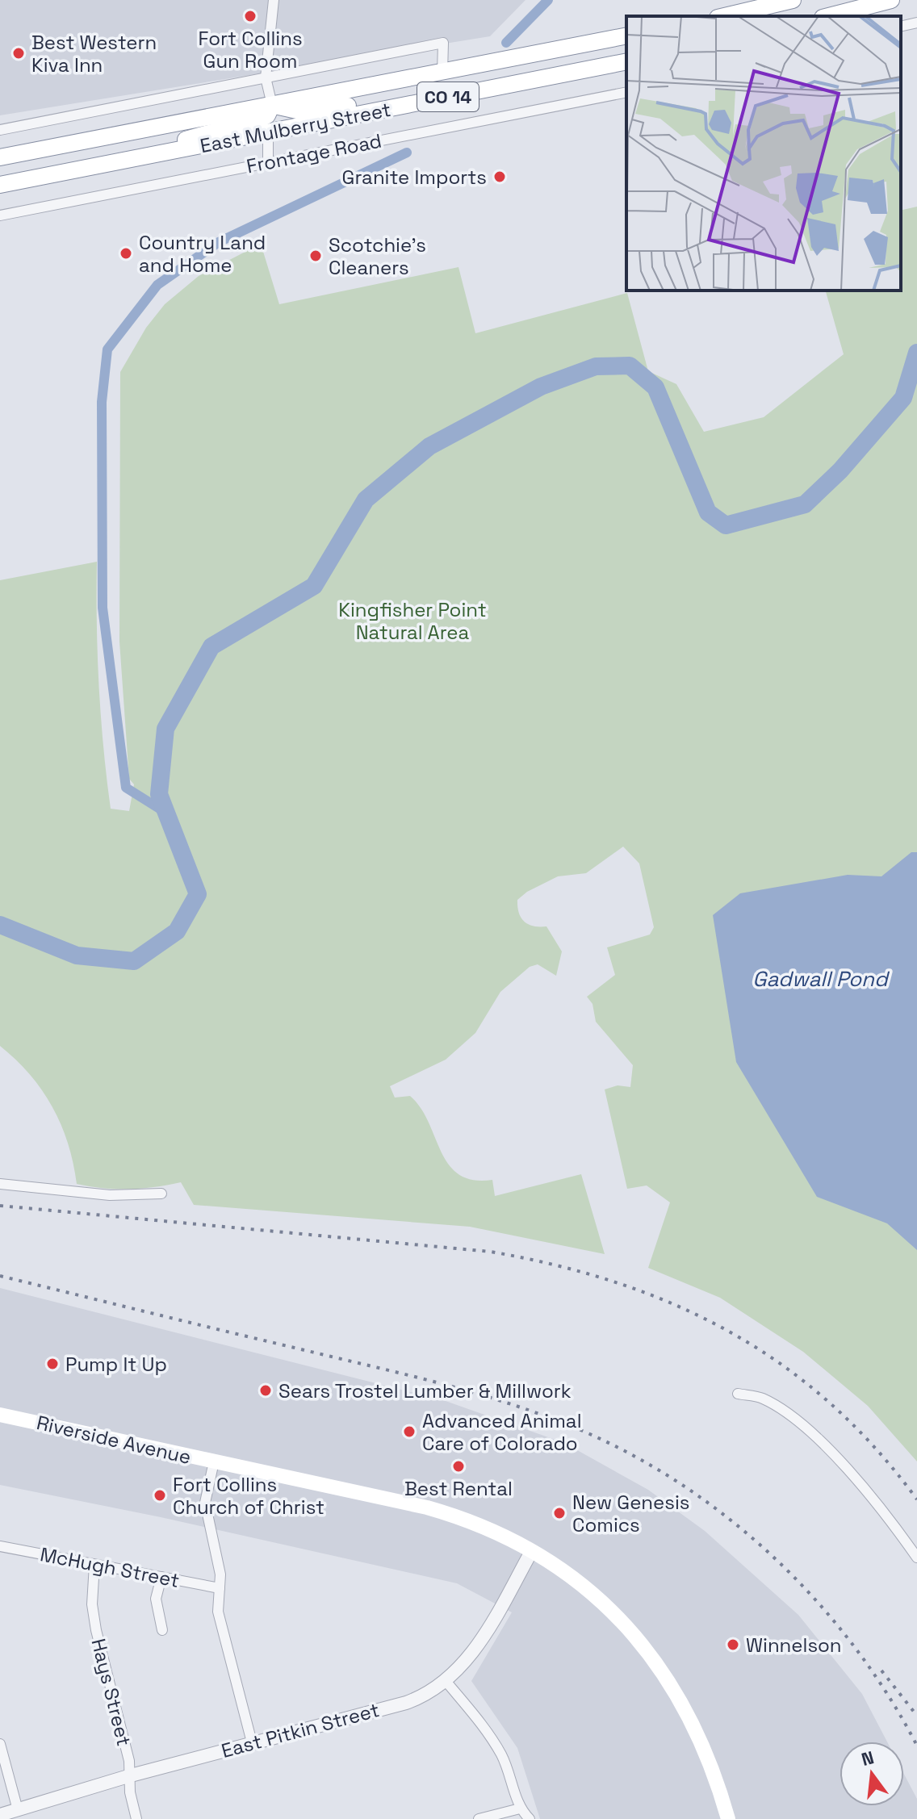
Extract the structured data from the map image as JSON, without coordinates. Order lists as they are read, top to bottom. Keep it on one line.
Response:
{"streets":{"highway":["CO 14","East Mulberry Street"],"main road":["Riverside Avenue"],"street":["Frontage Road","McHugh Street","Hays Street","East Pitkin Street"]},"crossings":[["Riverside Avenue","East Pitkin Street"],["McHugh Street","Hays Street"],["Hays Street","East Pitkin Street"]],"water":["Gadwall Pond"],"parks":["Kingfisher Point Natural Area"],"places":["Fort Collins Gun Room","Best Western Kiva Inn","Granite Imports","Country Land and Home","Scotchie's Cleaners","Pump It Up","Sears Trostel Lumber & Millwork","Advanced Animal Care of Colorado","Best Rental","Fort Collins Church of Christ","New Genesis Comics","Winnelson"],"north":"top"}
